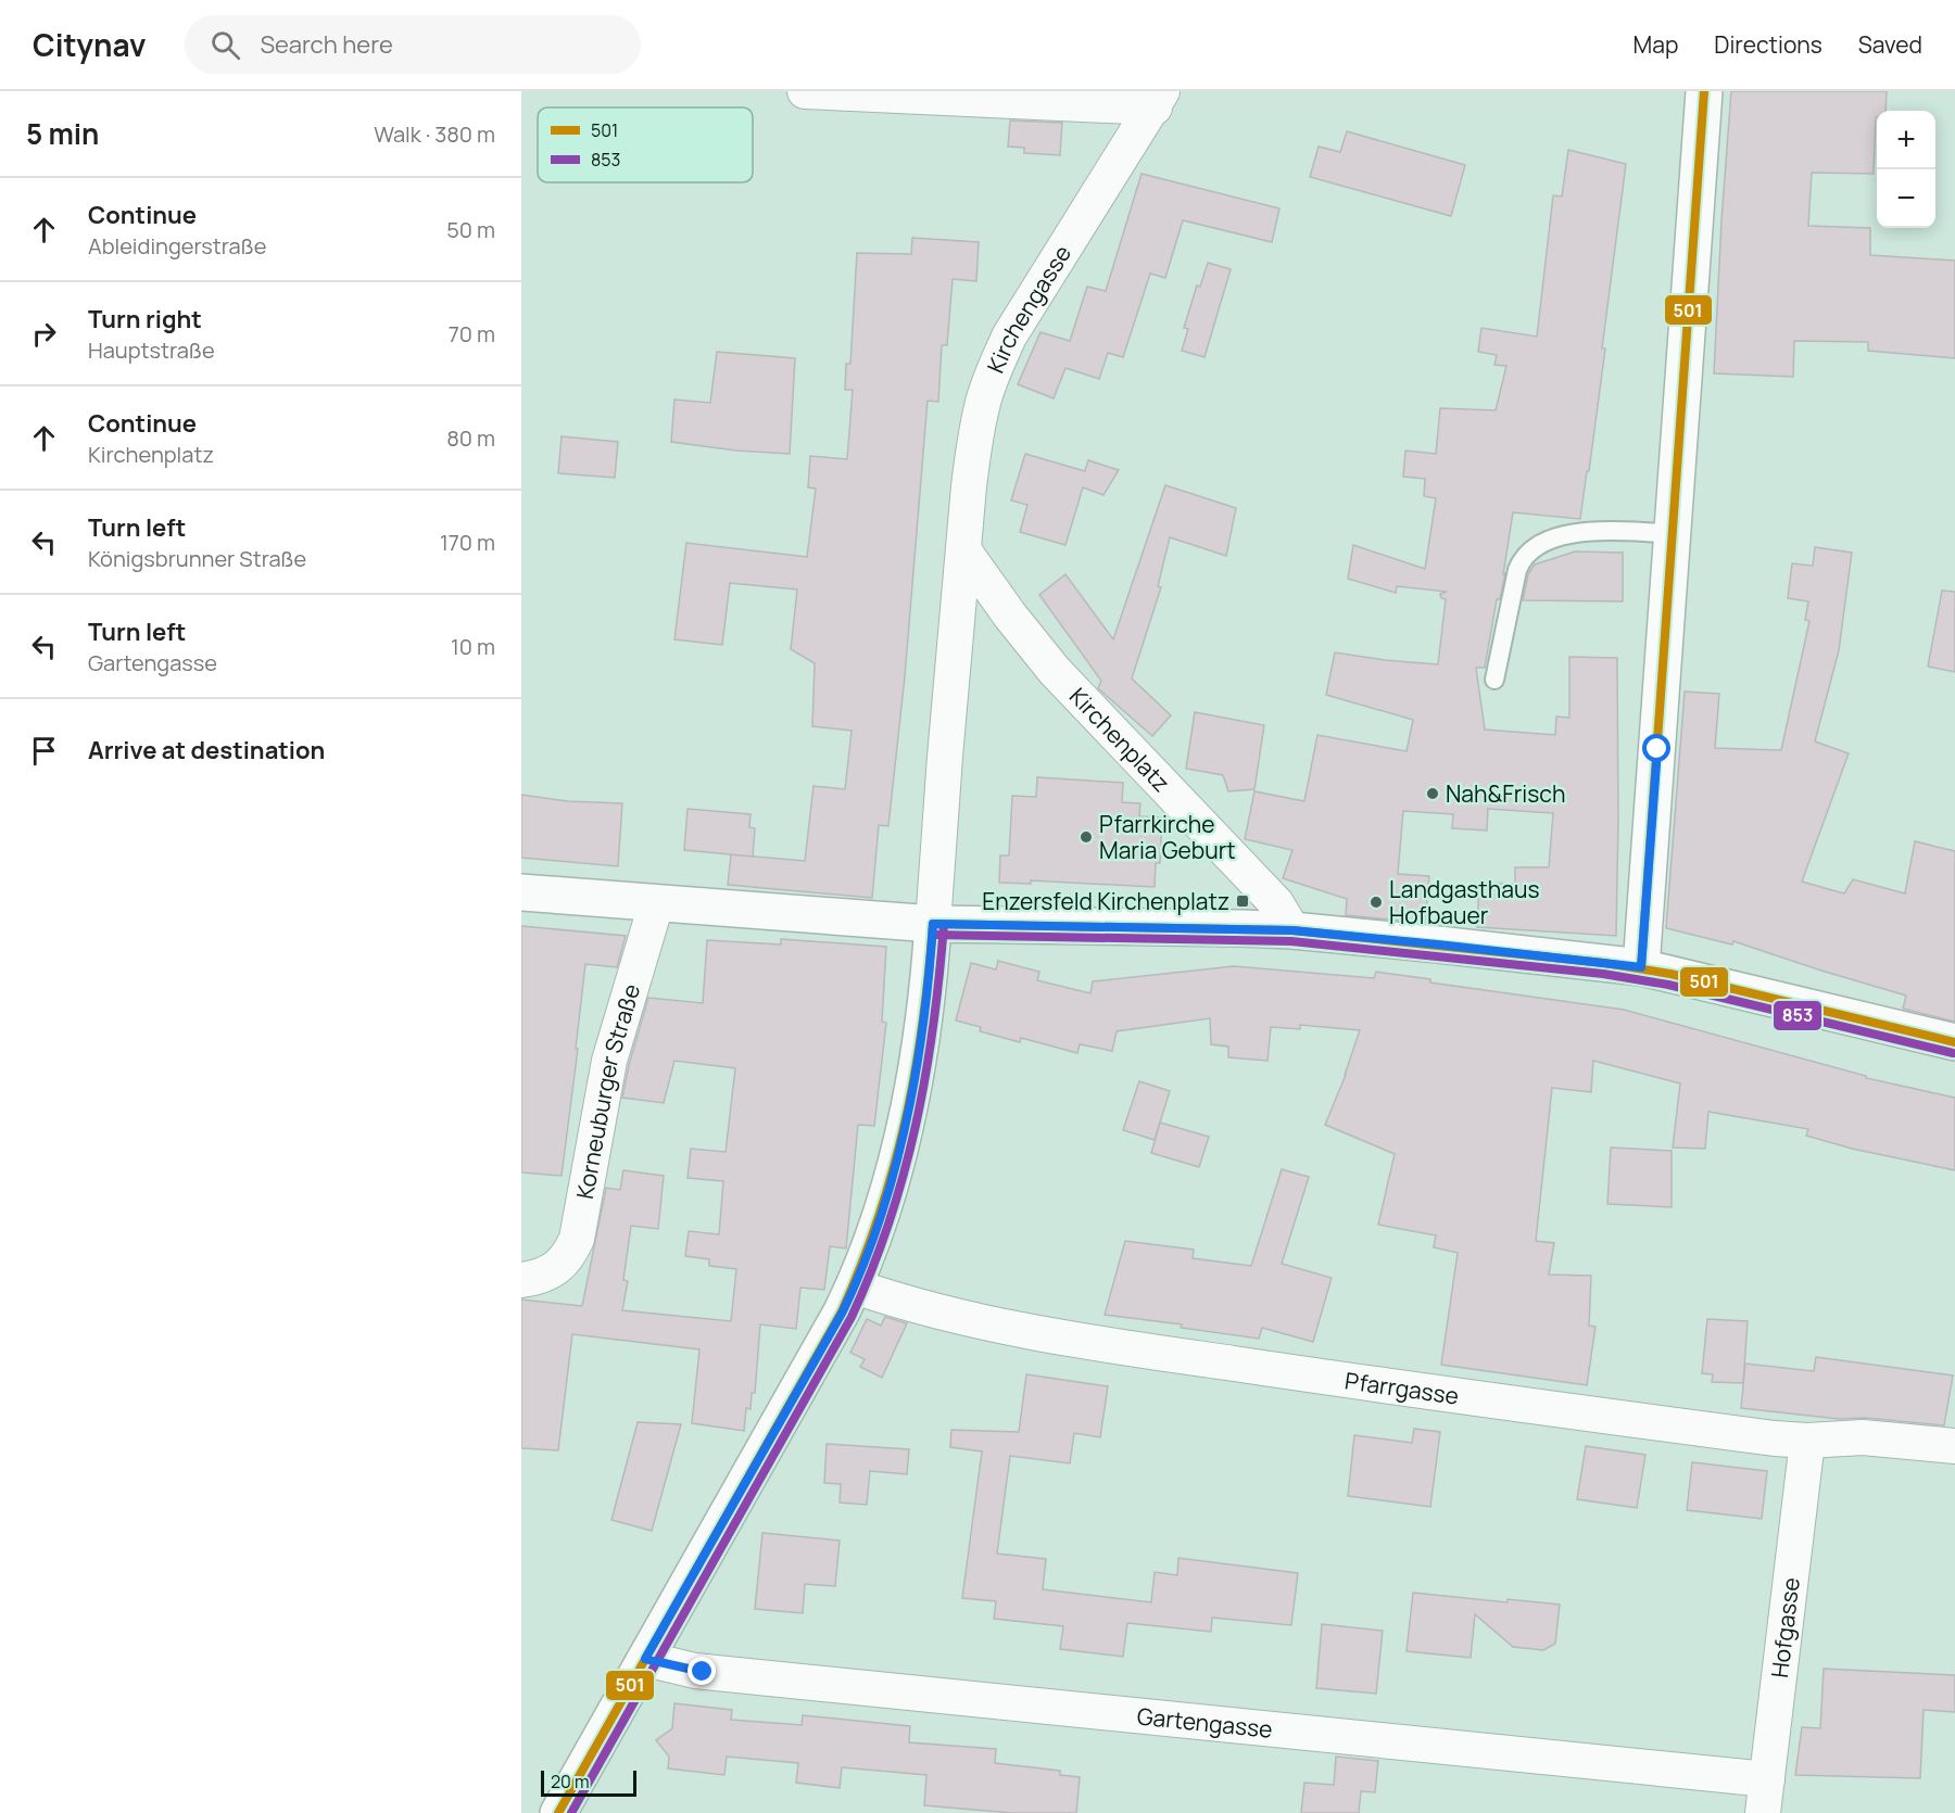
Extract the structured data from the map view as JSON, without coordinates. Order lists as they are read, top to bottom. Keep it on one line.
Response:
{"streets":{"street":["Kirchengasse","Kirchenplatz","Korneuburger Straße","Pfarrgasse","Hofgasse","Gartengasse"]},"crossings":[["Kirchengasse","Kirchenplatz"],["Pfarrgasse","Hofgasse"],["Hofgasse","Gartengasse"]],"places":{"other":["Nah&Frisch","Pfarrkirche Maria Geburt","Landgasthaus Hofbauer"],"transit":["Enzersfeld Kirchenplatz"]},"lines":["transit line 501","transit line 853"],"legend":["501","853"],"scale_bar":"20 m","page":{"header":"Citynav","search":"Search here","nav":["Map","Directions","Saved"],"heading":["5 min","Walk · 380 m"],"map_buttons":["+","−"],"list":[["Continue","Ableidingerstraße","50 m"],["Turn right","Hauptstraße","70 m"],["Continue","Kirchenplatz","80 m"],["Turn left","Königsbrunner Straße","170 m"],["Turn left","Gartengasse","10 m"],"Arrive at destination"],"scale":"20 m"}}
